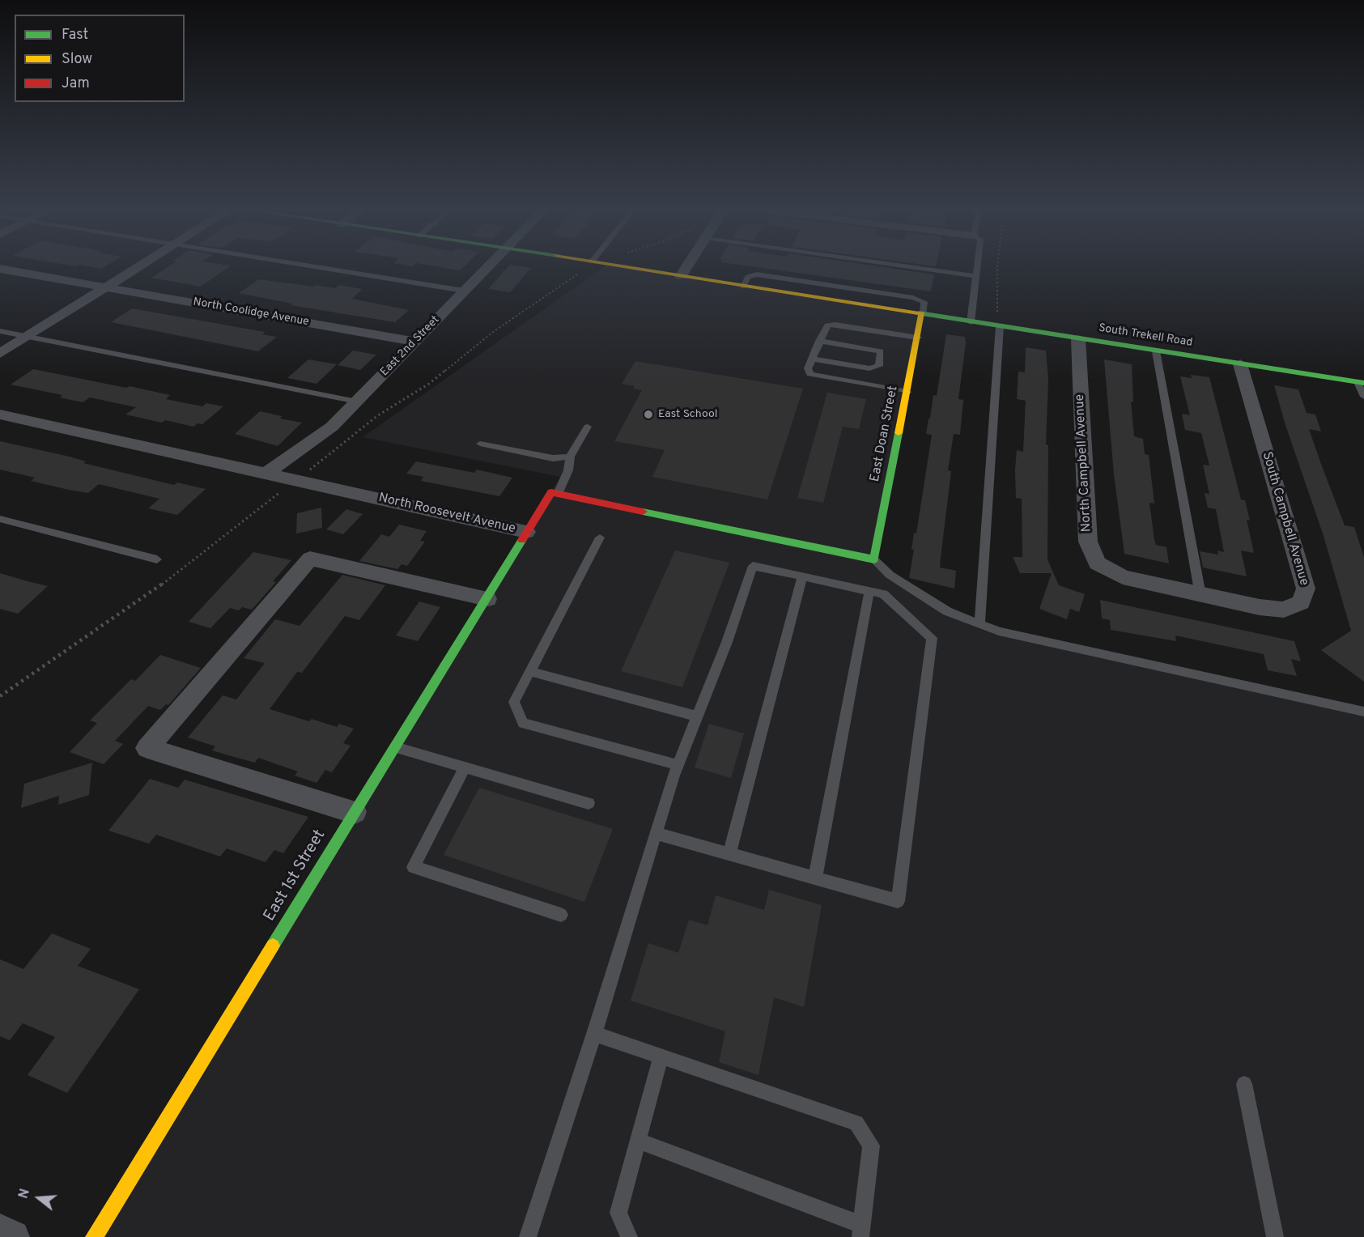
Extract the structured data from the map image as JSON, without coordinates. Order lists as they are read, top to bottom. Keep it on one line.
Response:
{"streets":{"main road":["South Trekell Road","East Doan Street","North Roosevelt Avenue","East 1st Street"],"street":["North Coolidge Avenue","East 2nd Street","North Campbell Avenue","South Campbell Avenue"]},"crossings":[["North Coolidge Avenue","East 2nd Street"],["South Trekell Road","East Doan Street"],["South Trekell Road","North Campbell Avenue"],["South Trekell Road","South Campbell Avenue"],["East 2nd Street","North Roosevelt Avenue"],["North Campbell Avenue","South Campbell Avenue"],["North Roosevelt Avenue","East 1st Street"]],"places":["East School"],"legend":["Fast","Slow","Jam"],"north":"left"}
